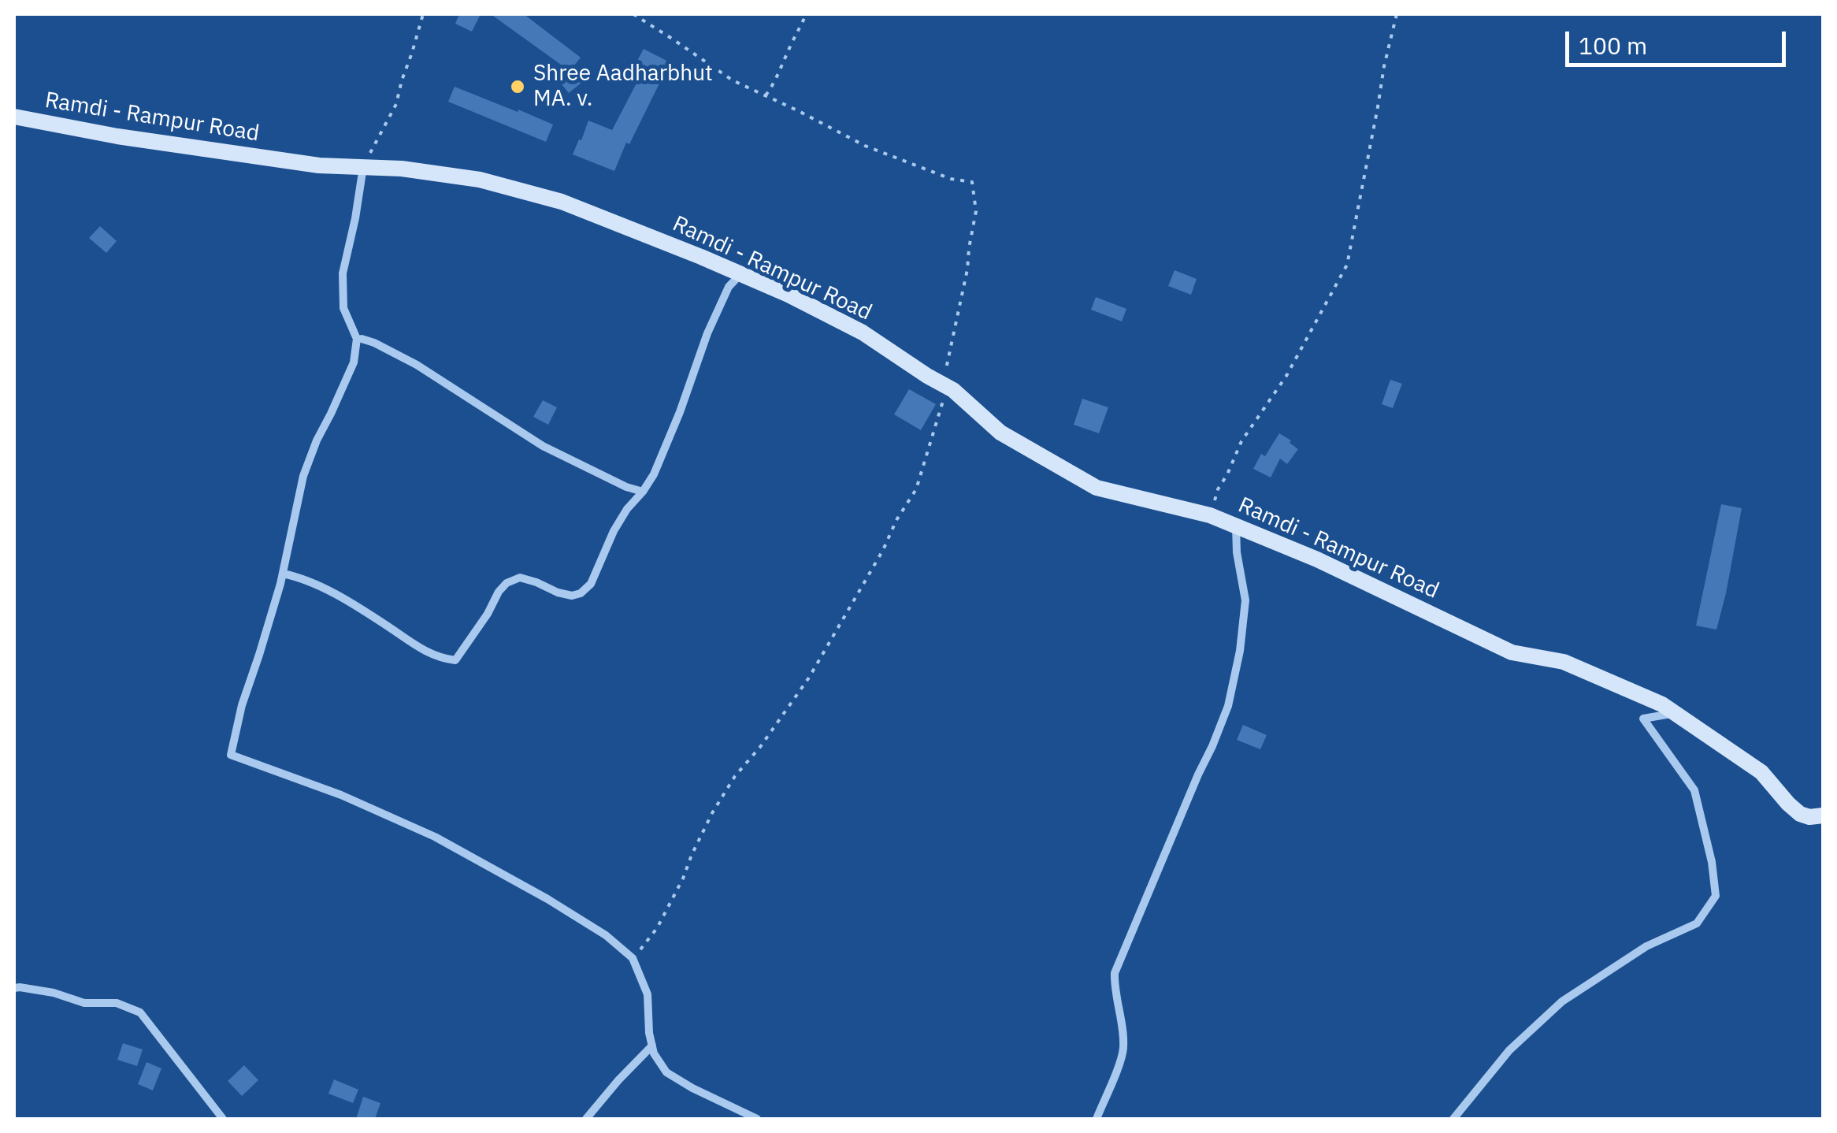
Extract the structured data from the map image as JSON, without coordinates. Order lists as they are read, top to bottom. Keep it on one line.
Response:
{"streets":{"main road":["Ramdi - Rampur Road"]},"places":["Shree Aadharbhut MA. v."],"scale_bar":"100 m"}
